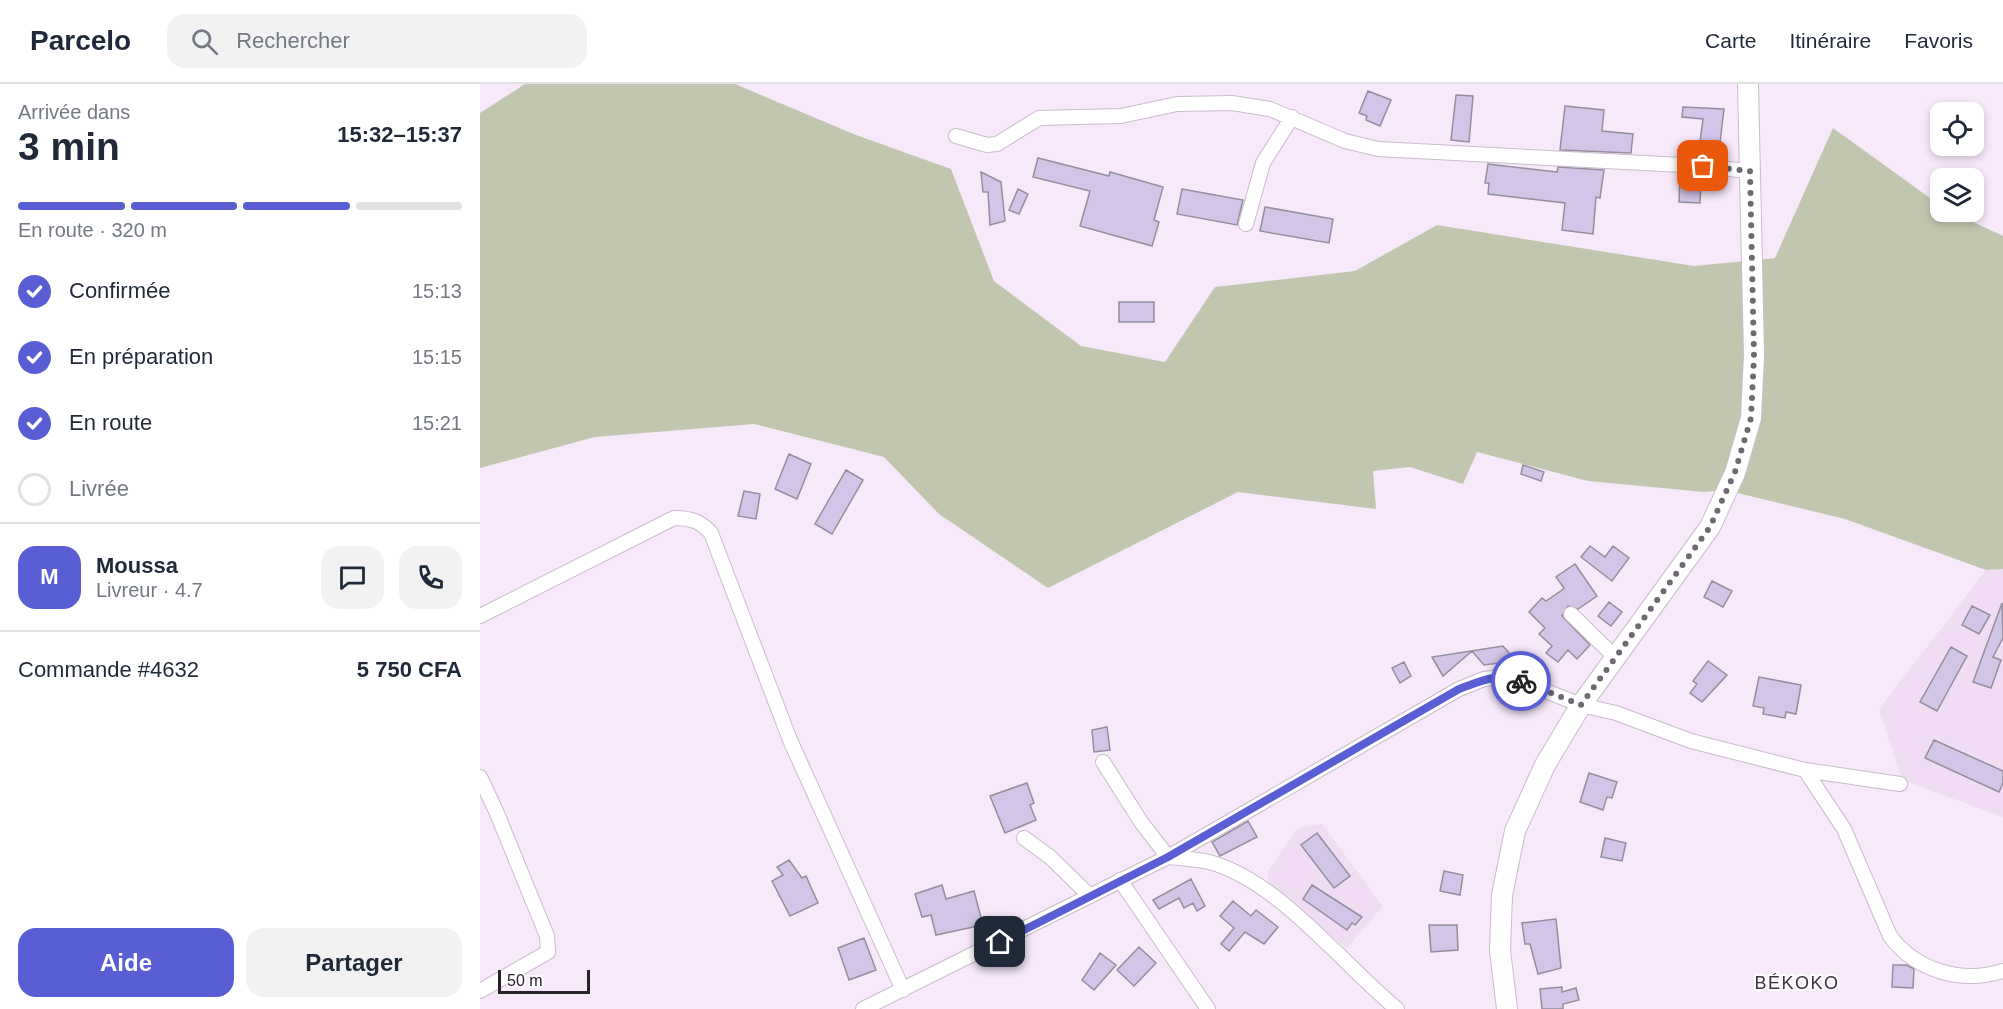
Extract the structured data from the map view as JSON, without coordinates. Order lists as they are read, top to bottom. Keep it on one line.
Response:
{"districts":["BÉKOKO"],"scale_bar":"50 m","page":{"header":"Parcelo","search":"Rechercher","nav":["Carte","Itinéraire","Favoris"],"heading":["3 min","Arrivée dans","15:32–15:37"],"panel":["Moussa","Livreur · 4.7","Commande #4632","5 750 CFA"],"bar":"En route · 320 m","list":[["Confirmée","15:13"],["En préparation","15:15"],["En route","15:21"],"Livrée"],"round":"M","buttons":["Aide","Partager"],"scale":"50 m"}}
